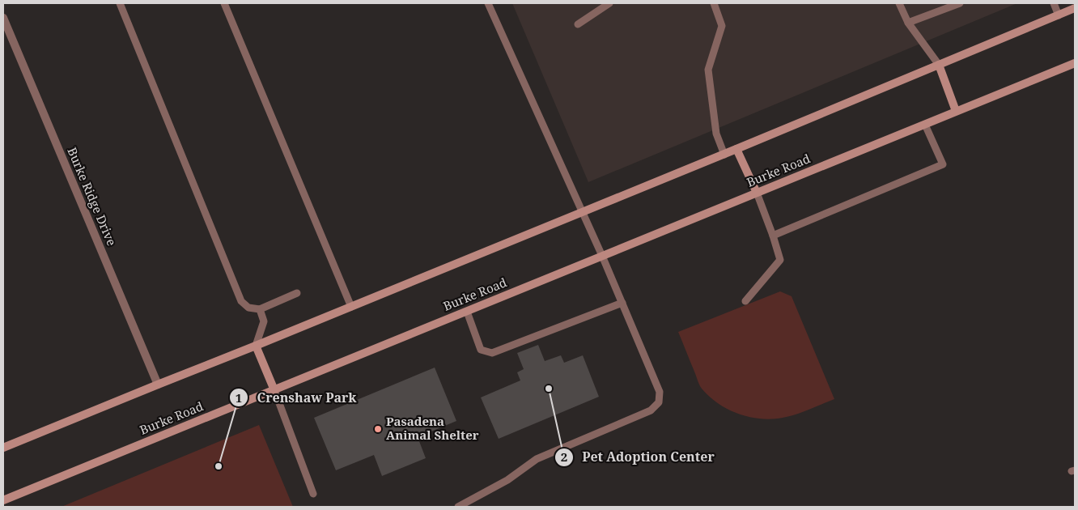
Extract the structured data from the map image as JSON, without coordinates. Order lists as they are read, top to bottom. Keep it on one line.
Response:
{"streets":{"main road":["Burke Road"],"street":["Burke Ridge Drive"]},"places":["Pet Adoption Center","Pasadena Animal Shelter","Crenshaw Park"]}
